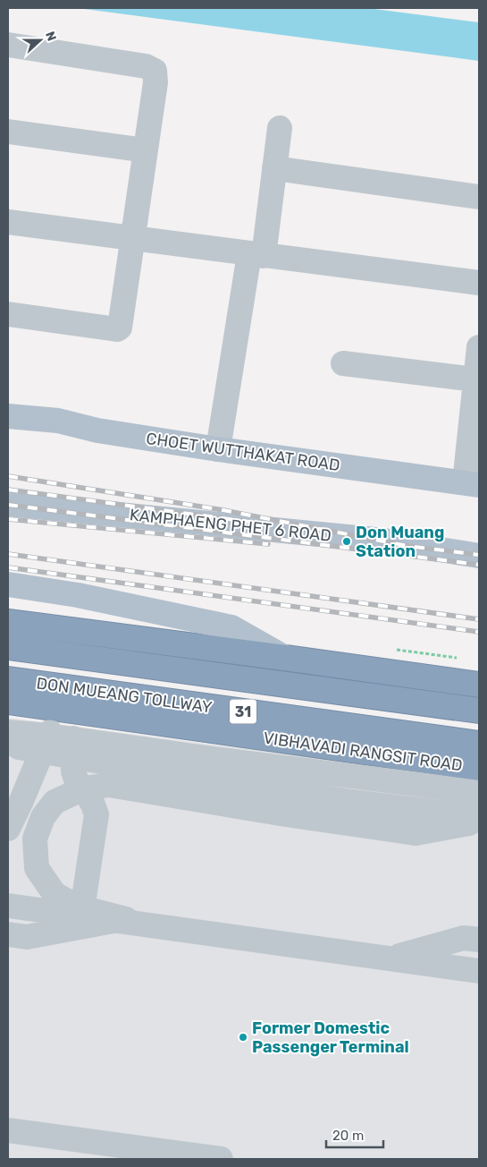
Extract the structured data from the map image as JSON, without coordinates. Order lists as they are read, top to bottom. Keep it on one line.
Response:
{"streets":{"highway":["DON MUEANG TOLLWAY","31","VIBHAVADI RANGSIT ROAD"],"main road":["CHOET WUTTHAKAT ROAD","KAMPHAENG PHET 6 ROAD"]},"places":["Don Muang Station","Former Domestic Passenger Terminal"],"scale_bar":"20 m","north":"right"}
